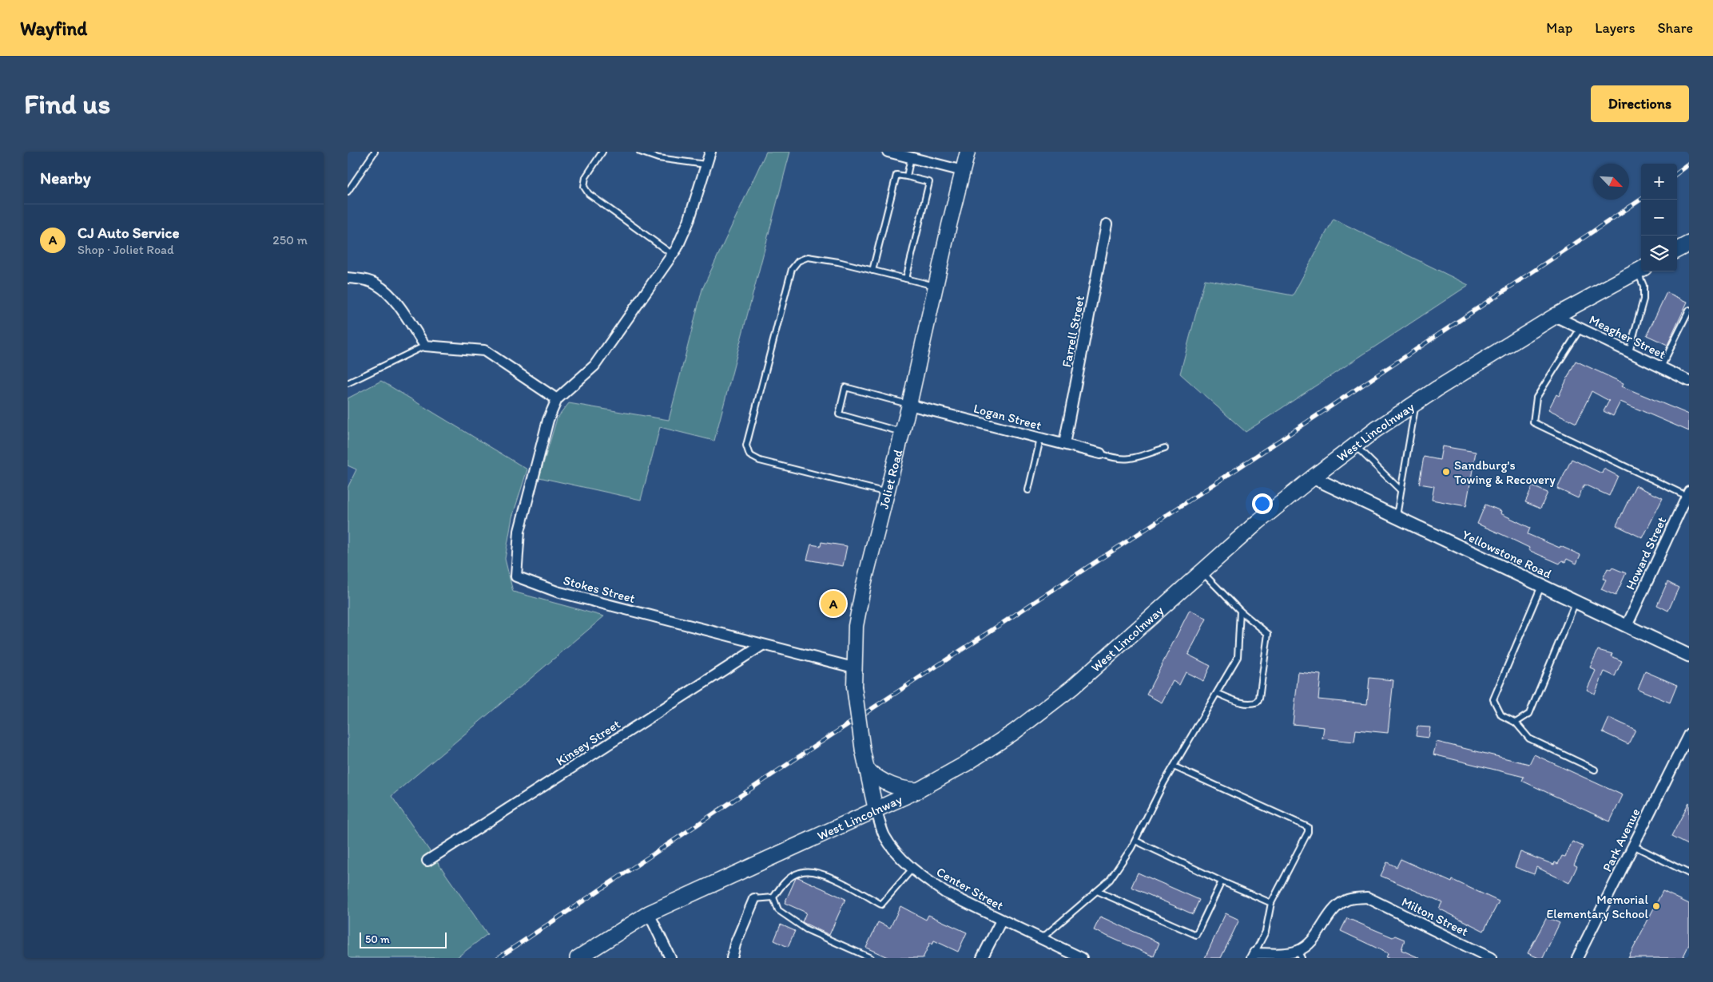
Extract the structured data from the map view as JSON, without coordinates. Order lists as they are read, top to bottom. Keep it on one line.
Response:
{"streets":{"main road":["West Lincolnway","Joliet Road"],"street":["Farrell Street","Meagher Street","Logan Street","Howard Street","Yellowstone Road","Stokes Street","Kinsey Street","Park Avenue","Center Street","Milton Street"]},"crossings":[["Farrell Street","Logan Street"],["Meagher Street","West Lincolnway"],["Logan Street","Joliet Road"],["West Lincolnway","Joliet Road"],["West Lincolnway","Yellowstone Road"],["West Lincolnway","Center Street"],["Joliet Road","Stokes Street"],["Joliet Road","Center Street"],["Howard Street","Yellowstone Road"],["Stokes Street","Kinsey Street"]],"places":["Sandburg's Towing & Recovery","Memorial Elementary School"],"scale_bar":"50 m","north":"bottom right","page":{"header":"Wayfind","nav":["Map","Layers","Share"],"buttons":"Directions","title":"Find us","heading":"Nearby","map_buttons":["+","−"],"list":[{"mark":"A","name":"CJ Auto Service","note":"Shop · Joliet Road","value":"250 m"}],"pins":"A","scale":"50 m"}}
